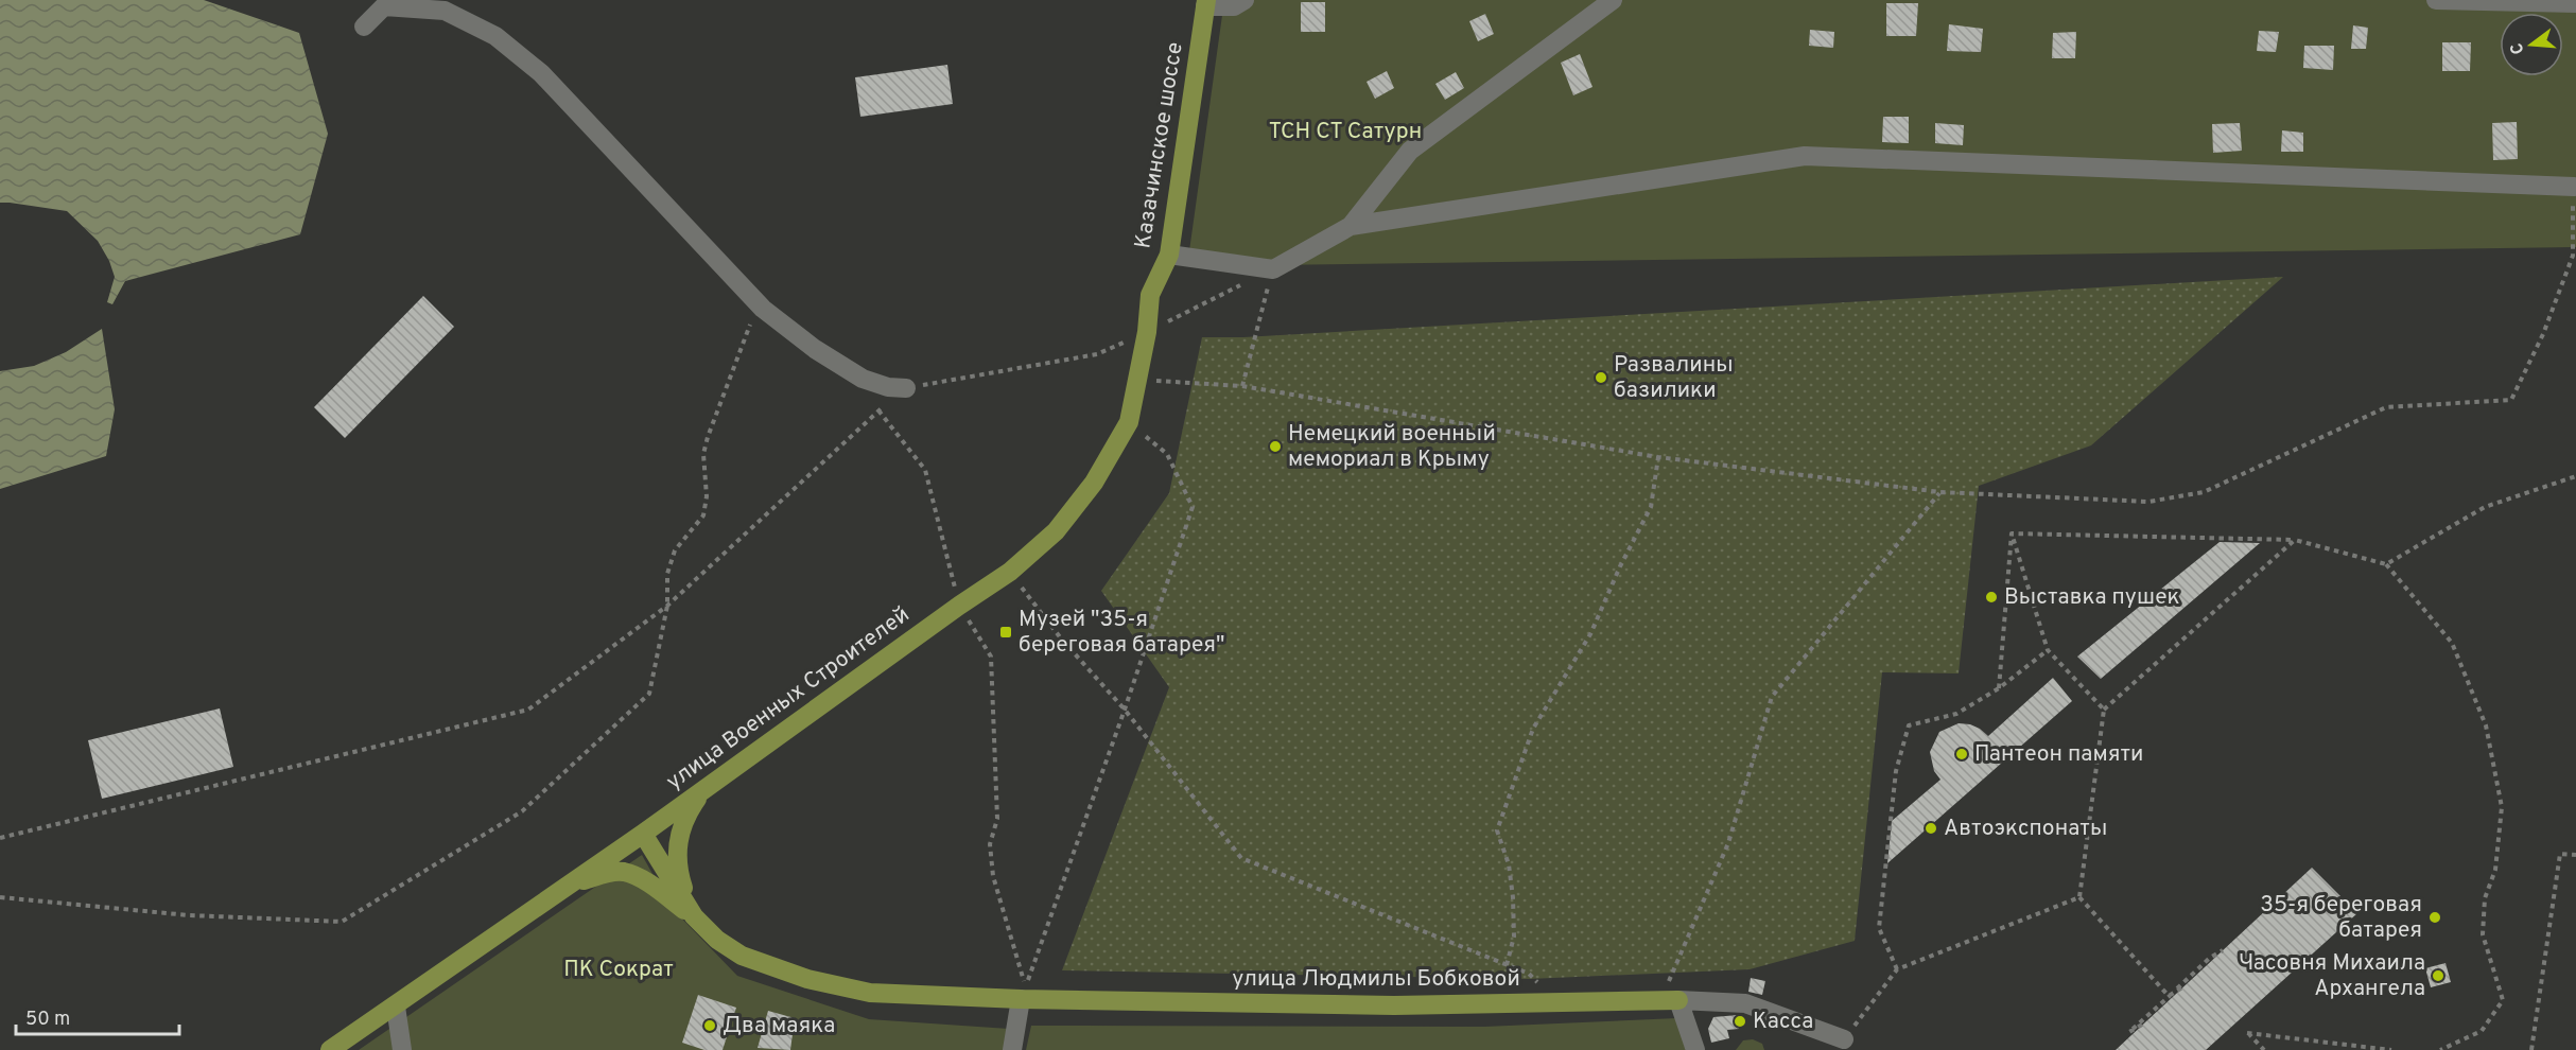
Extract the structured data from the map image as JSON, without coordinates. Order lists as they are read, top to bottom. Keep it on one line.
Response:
{"streets":{"main road":["Казачинское шоссе","улица Военных Строителей","улица Людмилы Бобковой"]},"crossings":[["Казачинское шоссе","улица Военных Строителей"],["улица Военных Строителей","улица Людмилы Бобковой"]],"parks":["ТСН СТ Сатурн","ПК Сократ"],"places":{"other":["Развалины базилики","Немецкий военный мемориал в Крыму","Выставка пушек","Пантеон памяти","Автоэкспонаты","35-я береговая батарея","Часовня Михаила Архангела","Касса","Два маяка"],"transit":["Музей \"35-я береговая батарея\""]},"scale_bar":"50 m","north":"left"}
